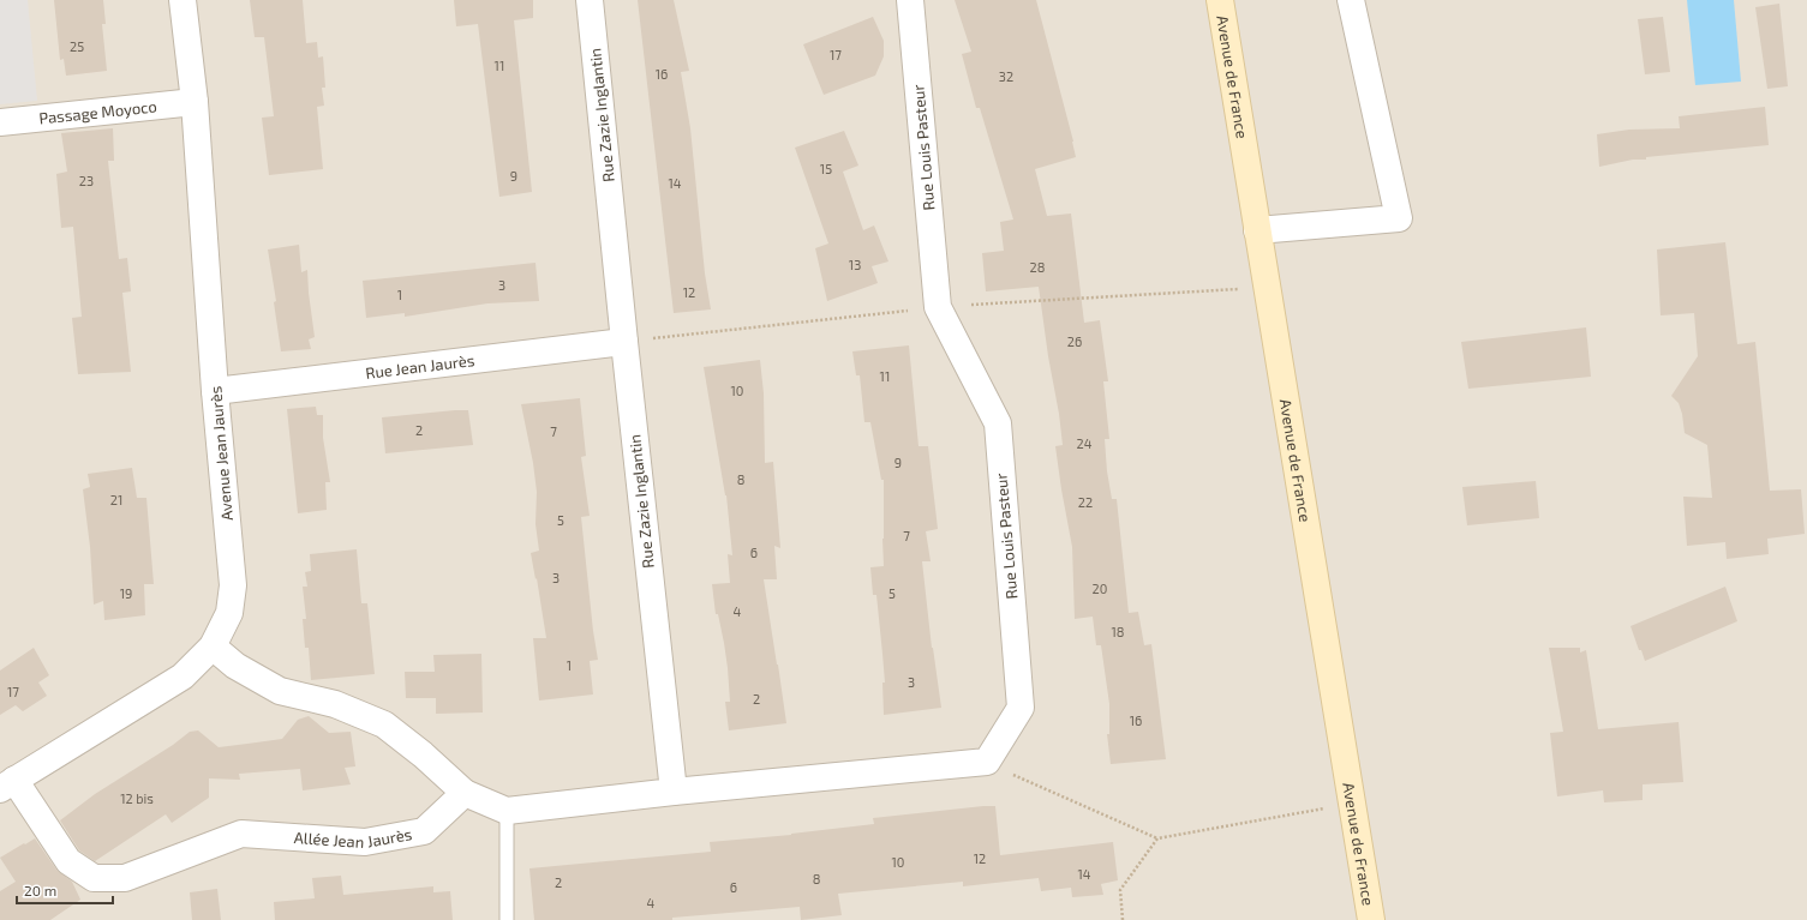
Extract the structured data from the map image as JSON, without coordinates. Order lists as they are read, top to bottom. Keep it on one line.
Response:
{"streets":{"main road":["Avenue de France"],"street":["Passage Moyoco","Rue Zazie Inglantin","Rue Louis Pasteur","Rue Jean Jaurès","Avenue Jean Jaurès","Allée Jean Jaurès"]},"crossings":[["Passage Moyoco","Avenue Jean Jaurès"],["Rue Zazie Inglantin","Rue Jean Jaurès"],["Rue Jean Jaurès","Avenue Jean Jaurès"],["Avenue Jean Jaurès","Allée Jean Jaurès"]],"house_numbers":["25","17","11","16","32","15","9","23","14","13","28","3","12","1","26","11","10","2","7","24","9","8","21","22","5","7","6","3","20","19","5","4","18","1","3","17","2","16","12 bis","12","10","14","8","2","6","4"],"scale_bar":"20 m"}
